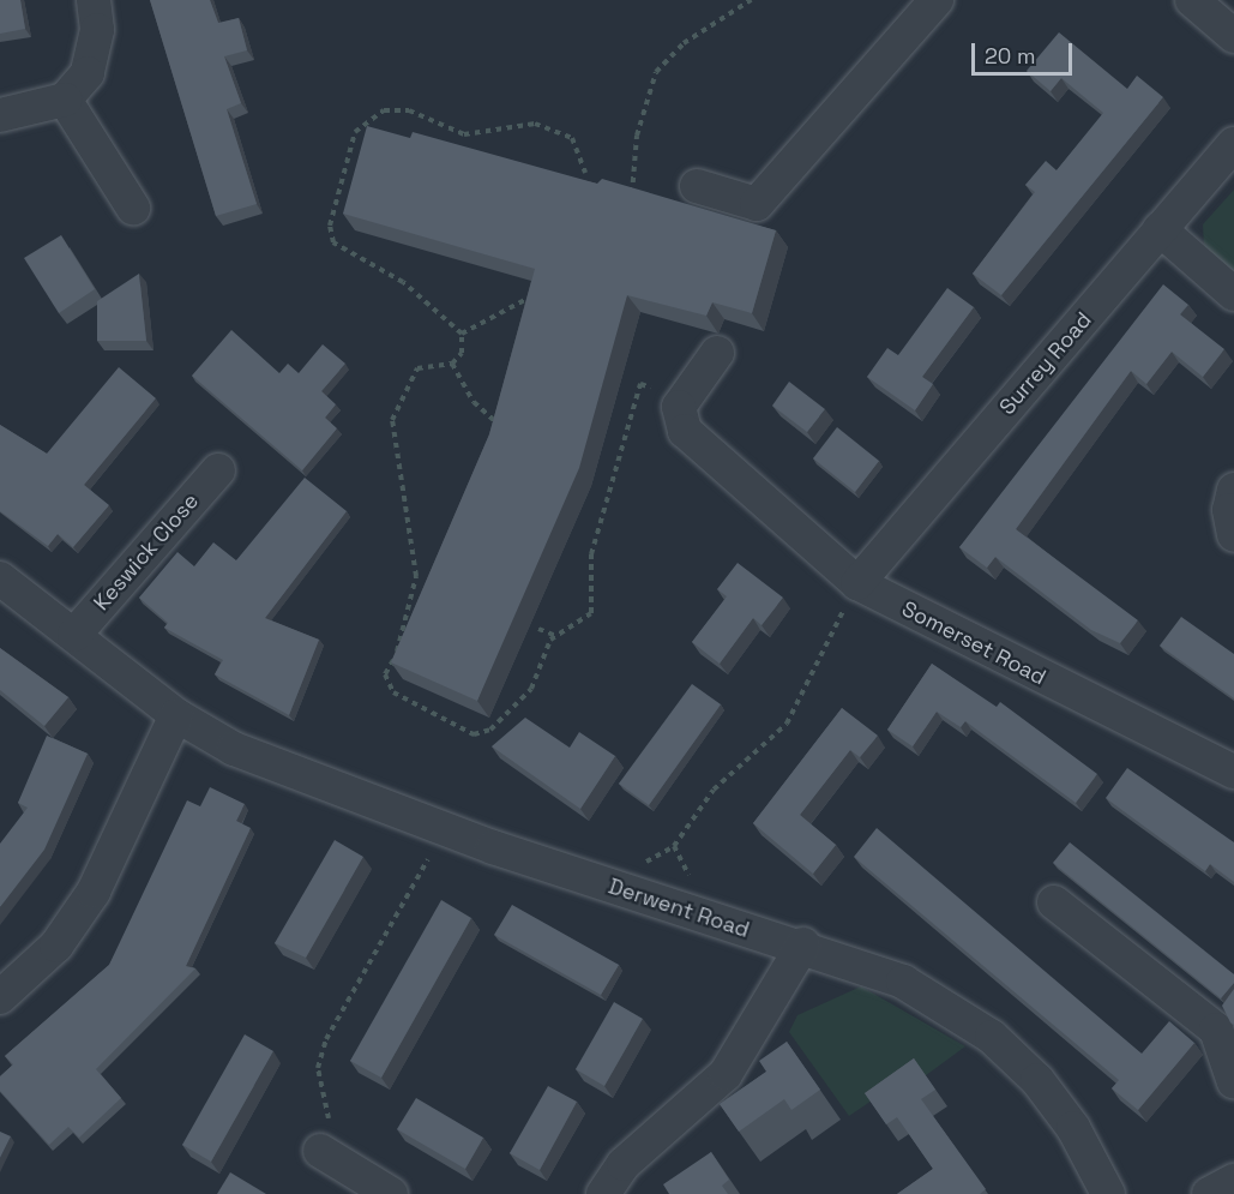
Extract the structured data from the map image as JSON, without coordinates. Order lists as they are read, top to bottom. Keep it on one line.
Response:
{"streets":{"street":["Surrey Road","Keswick Close","Somerset Road","Derwent Road"]},"crossings":[["Surrey Road","Somerset Road"],["Keswick Close","Derwent Road"]],"scale_bar":"20 m"}
